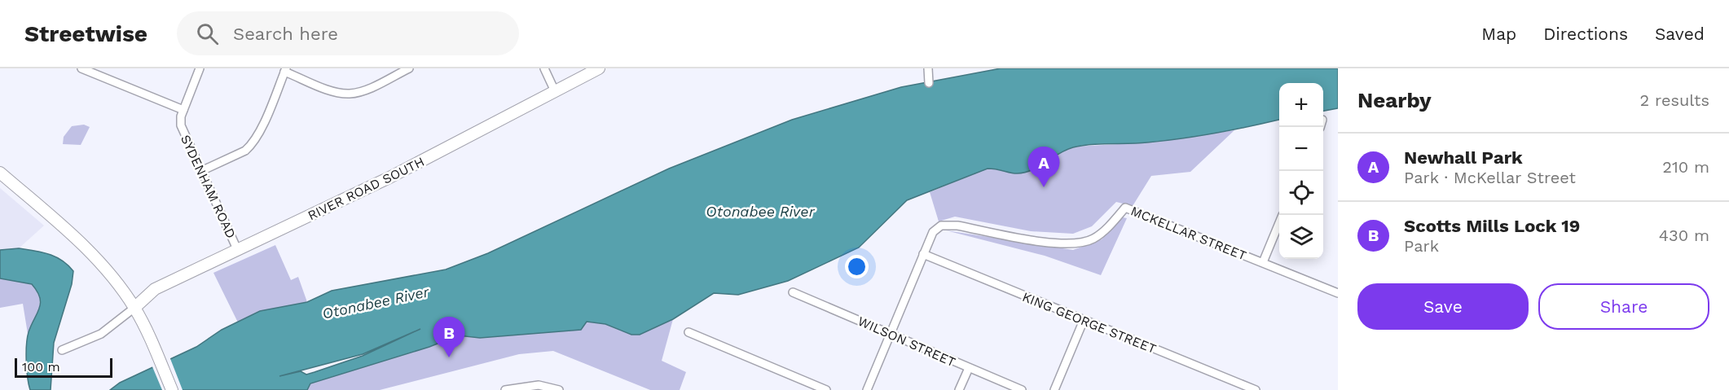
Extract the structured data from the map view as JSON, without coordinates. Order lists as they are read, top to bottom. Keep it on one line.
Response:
{"streets":{"street":["SYDENHAM ROAD","RIVER ROAD SOUTH","MCKELLAR STREET","KING GEORGE STREET","WILSON STREET"]},"crossings":[["SYDENHAM ROAD","RIVER ROAD SOUTH"],["MCKELLAR STREET","KING GEORGE STREET"]],"water":["Otonabee River"],"scale_bar":"100 m","page":{"header":"Streetwise","search":"Search here","nav":["Map","Directions","Saved"],"heading":["Nearby","2 results"],"map_buttons":["+","−"],"list":[{"mark":"A","name":"Newhall Park","note":"Park · McKellar Street","value":"210 m"},{"mark":"B","name":"Scotts Mills Lock 19","note":"Park","value":"430 m"}],"pins":["A","B"],"buttons":["Save","Share"],"scale":"100 m"}}
